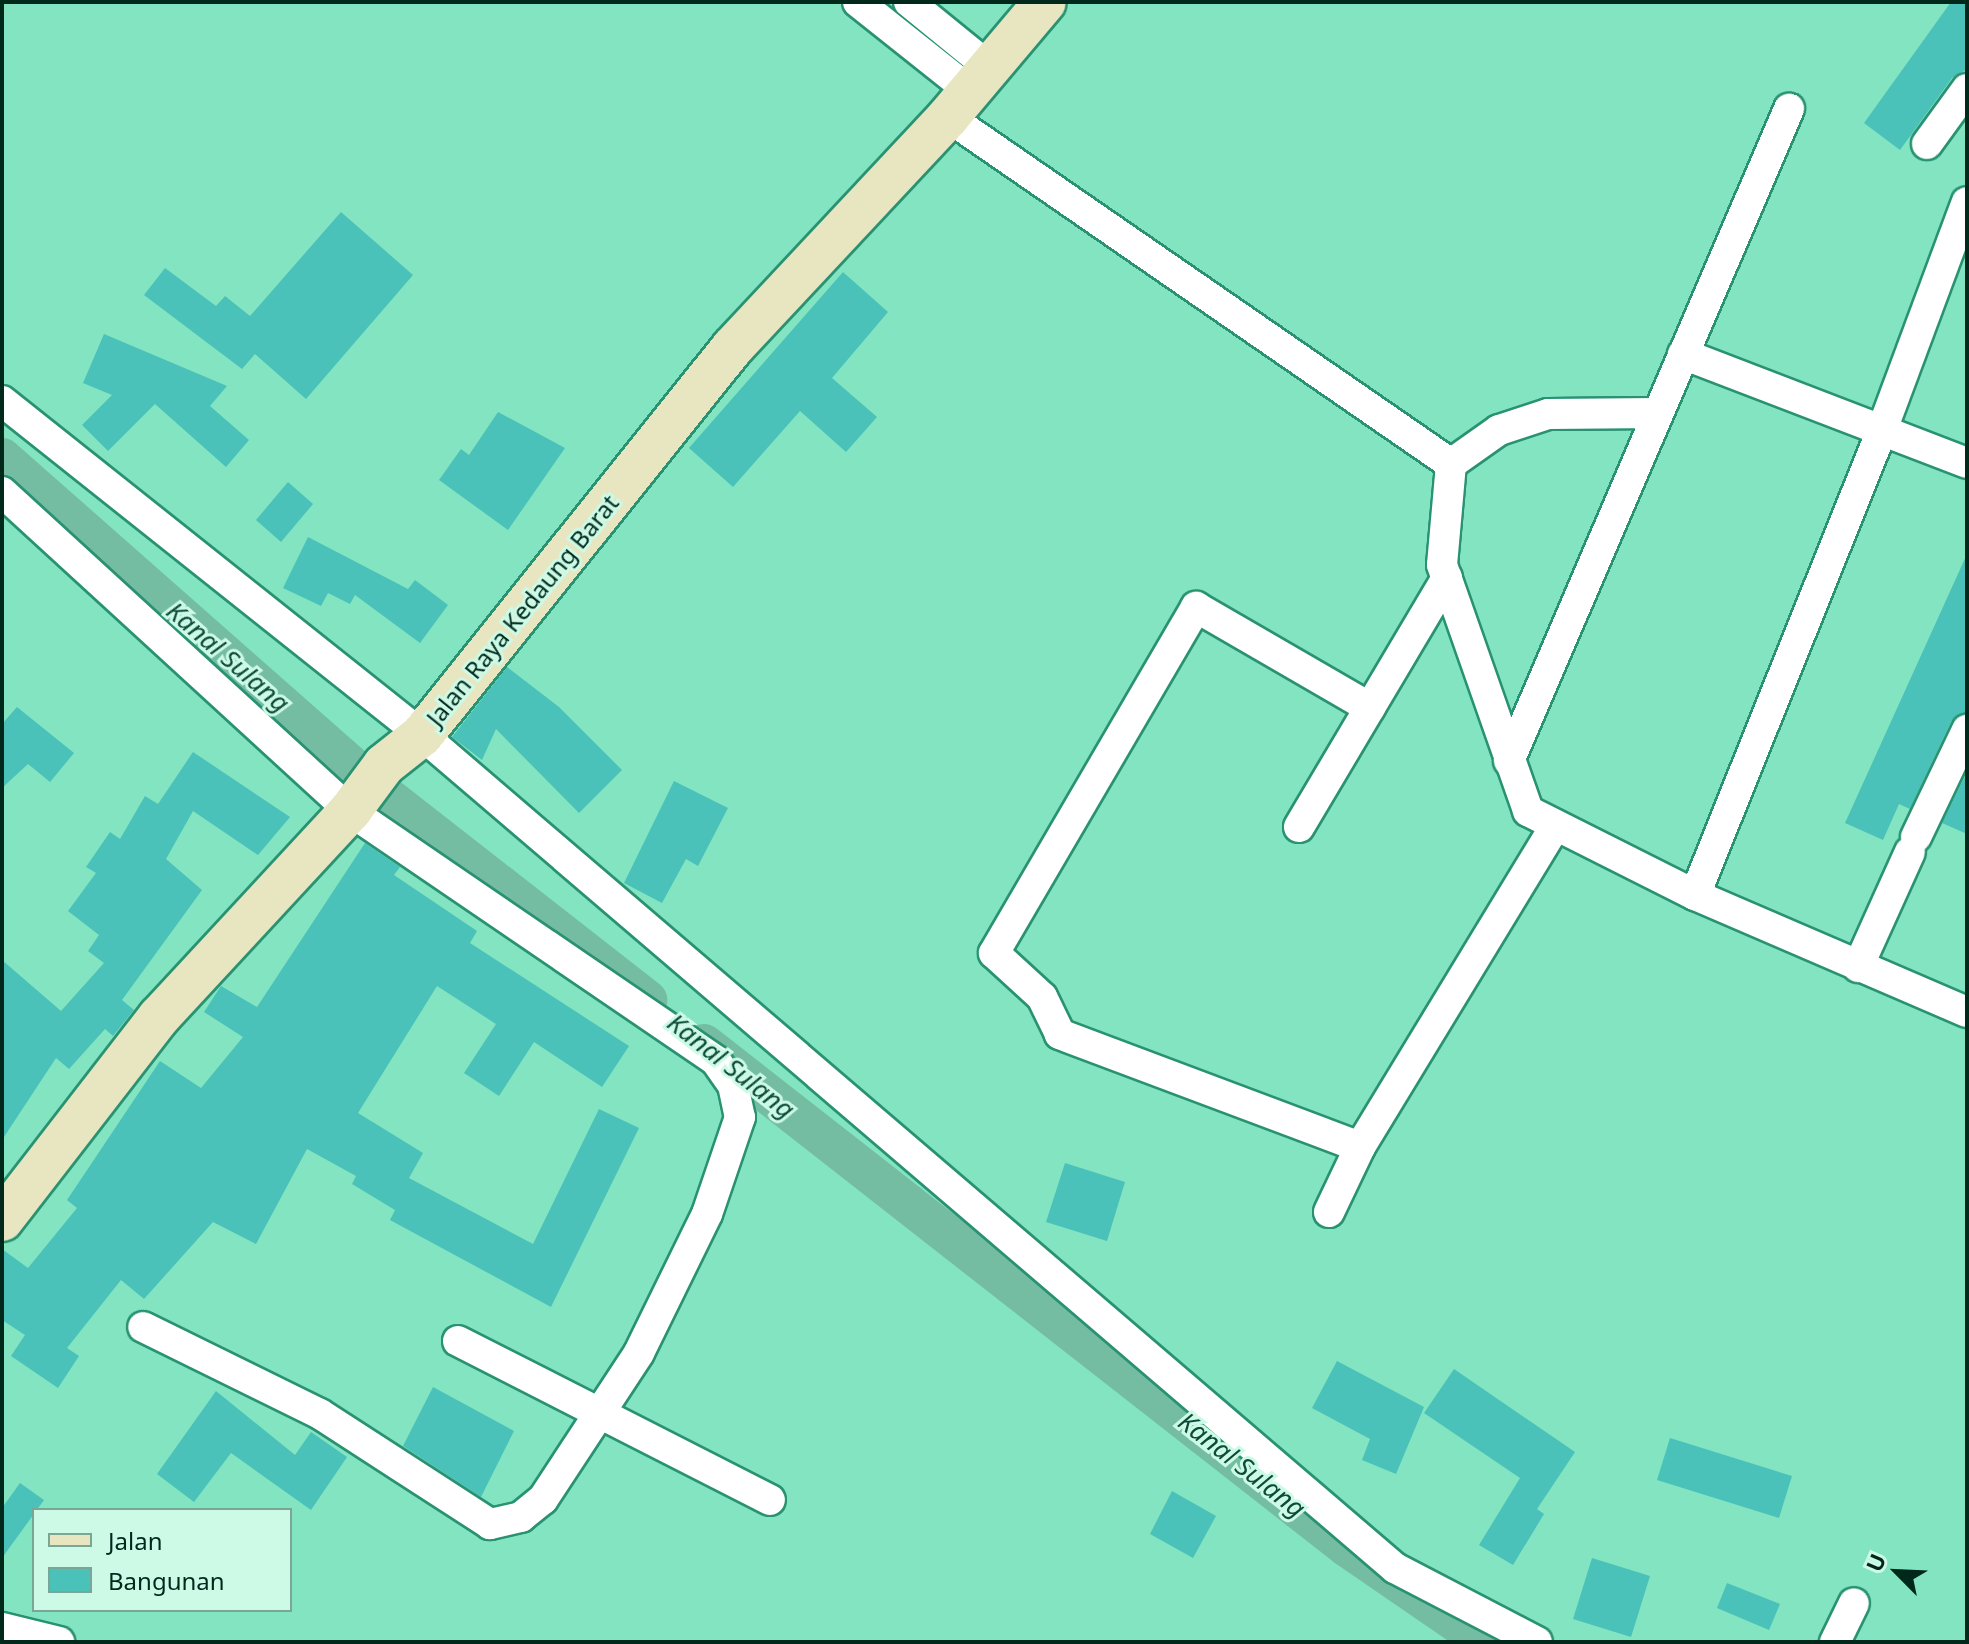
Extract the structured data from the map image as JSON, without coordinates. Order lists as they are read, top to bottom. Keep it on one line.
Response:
{"streets":{"street":["Jalan Raya Kedaung Barat"]},"water":["Kanal Sulang"],"legend":["Jalan","Bangunan"],"north":"top left"}
